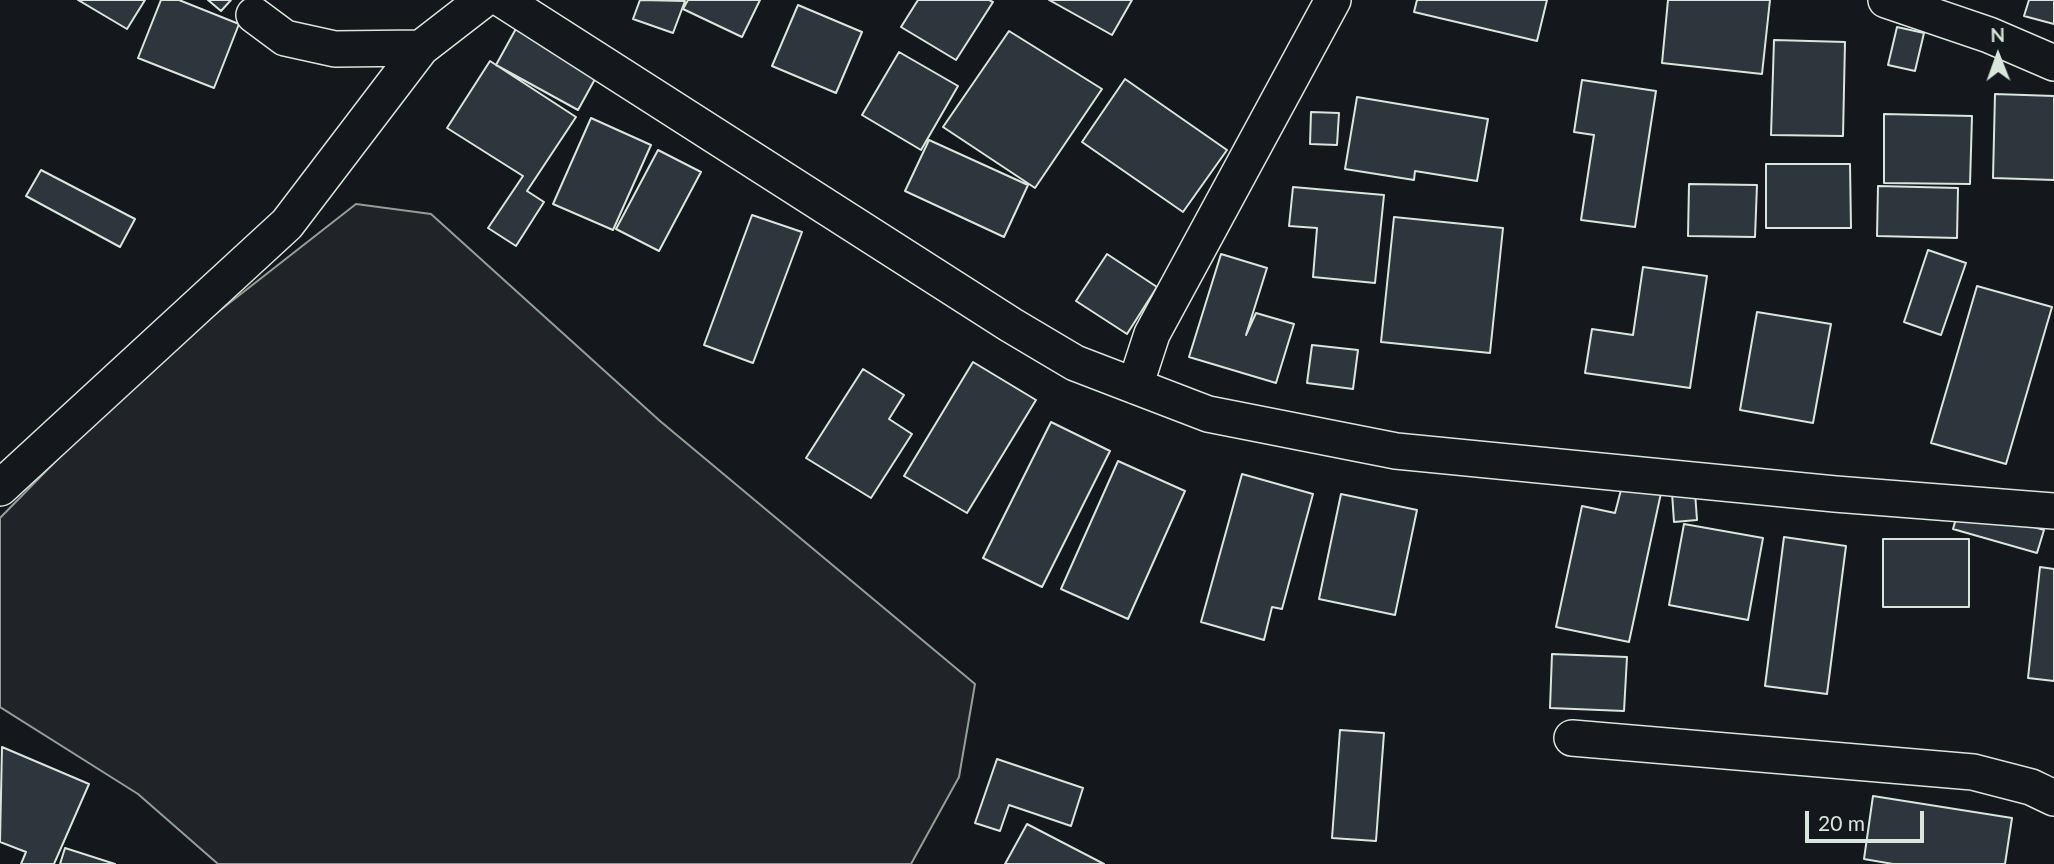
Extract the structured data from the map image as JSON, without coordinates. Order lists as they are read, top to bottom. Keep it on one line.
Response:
{"scale_bar":"20 m","north":"top"}
